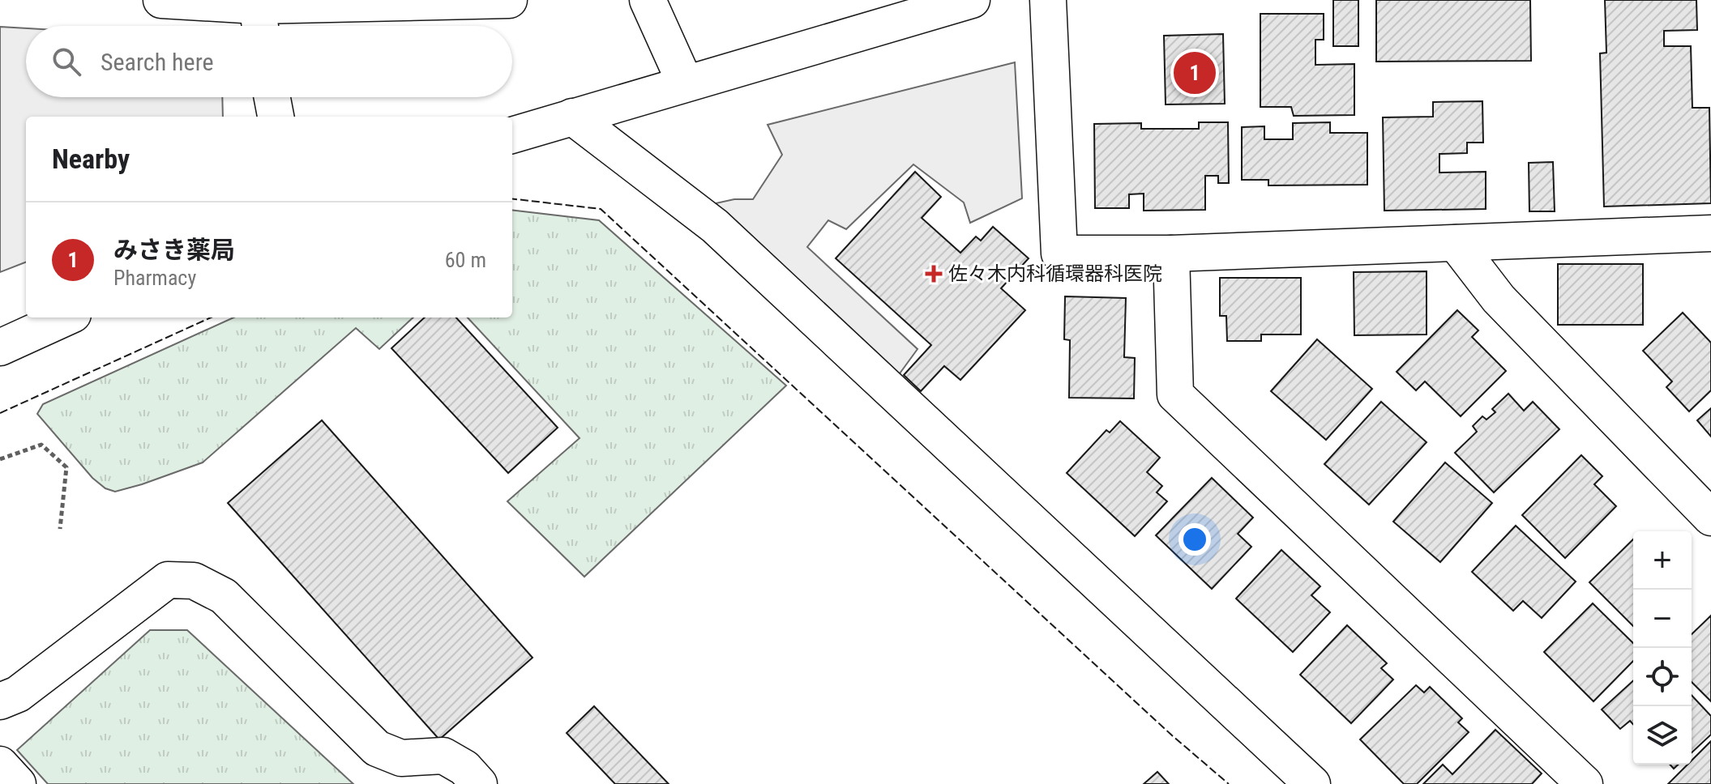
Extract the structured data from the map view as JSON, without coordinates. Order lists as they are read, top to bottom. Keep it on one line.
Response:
{"places":{"health":["佐々木内科循環器科医院"]},"page":{"search":"Search here","pins":"1","heading":"Nearby","list":[{"mark":"1","name":"みさき薬局","note":"Pharmacy","value":"60 m"}],"map_buttons":["+","−"]}}
